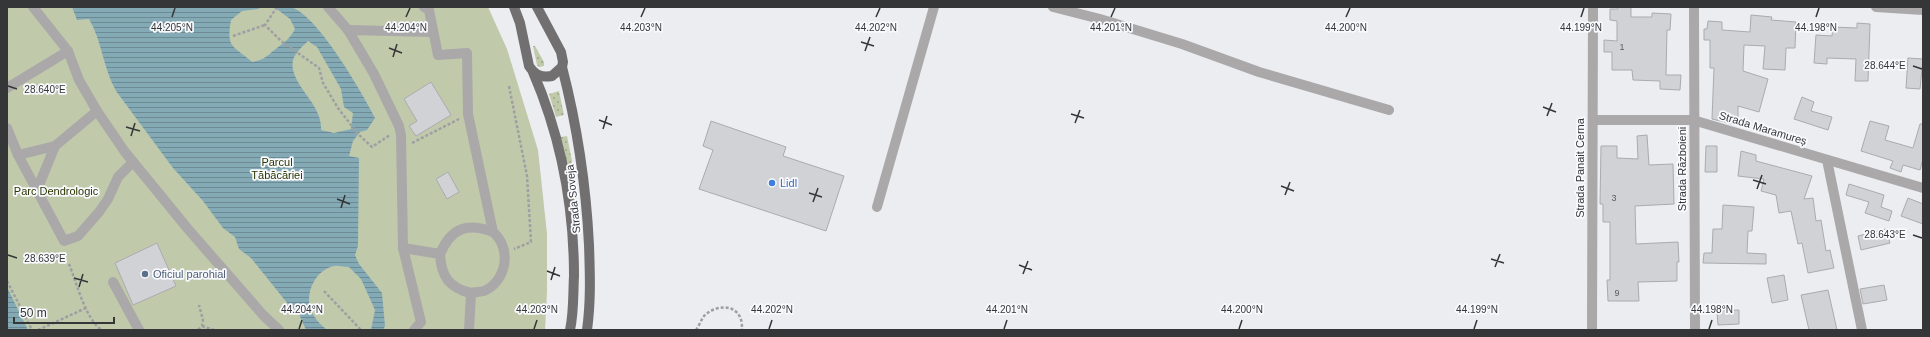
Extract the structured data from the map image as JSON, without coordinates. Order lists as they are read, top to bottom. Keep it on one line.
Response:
{"streets":{"main road":["Strada Soveja"],"street":["Strada Maramureș","Strada Panait Cerna","Strada Războieni"]},"crossings":[["Strada Maramureș","Strada Panait Cerna"],["Strada Maramureș","Strada Războieni"]],"parks":["Parcul Tăbăcăriei","Parc Dendrologic"],"places":["Lidl","Oficiul parohial"],"house_numbers":["1","3","9"],"scale_bar":"50 m","coordinates":["44.205°N","44.204°N","44.203°N","44.202°N","44.201°N","44.200°N","44.199°N","44.198°N","28.644°E","28.640°E","28.643°E","28.639°E"]}
